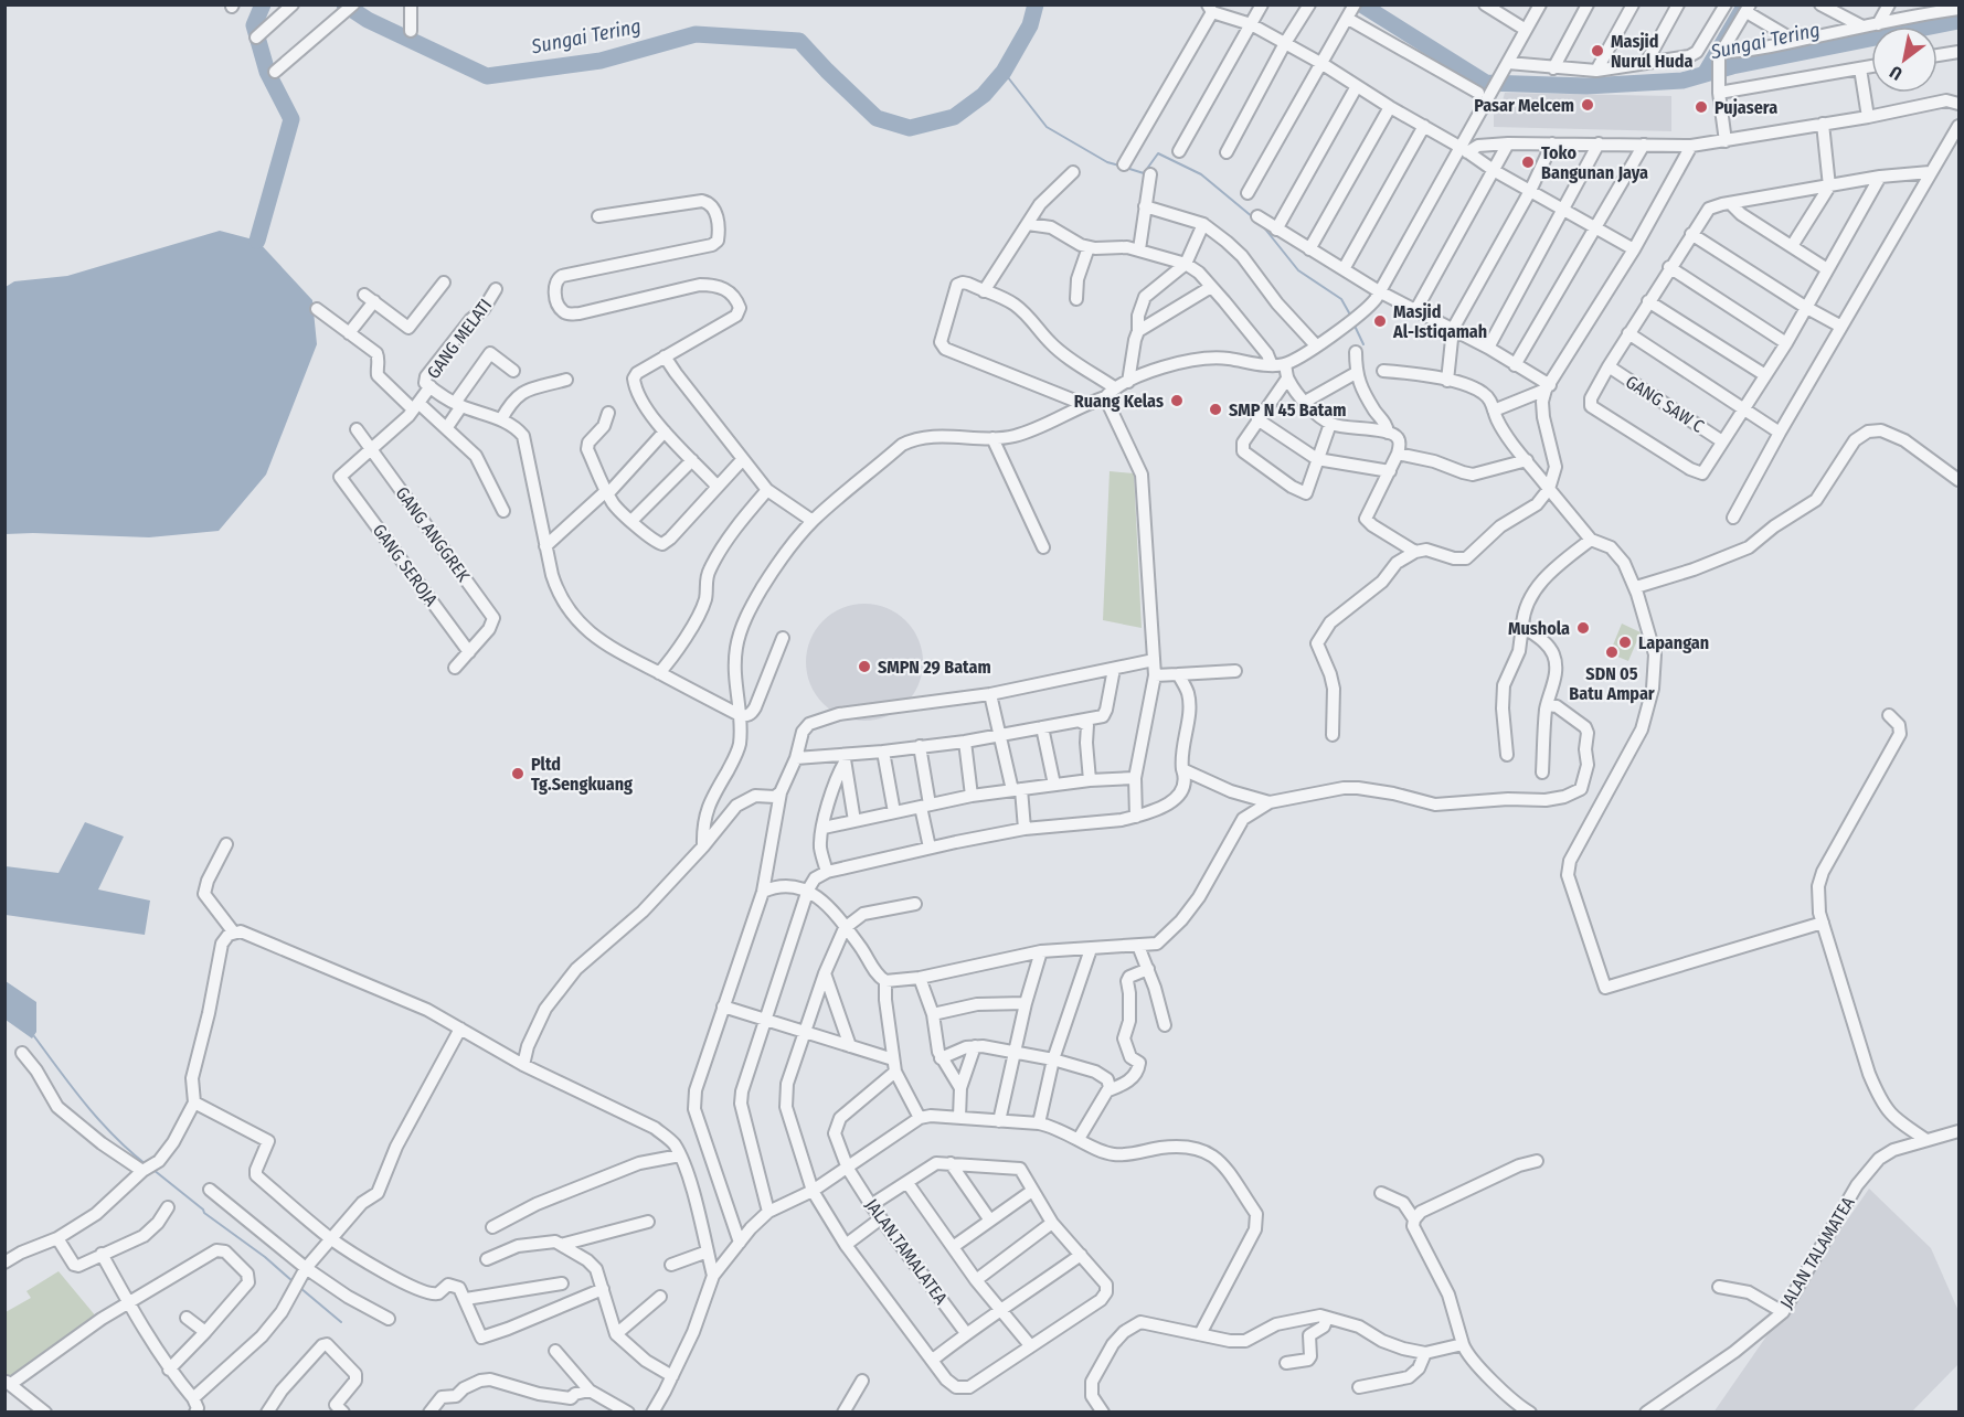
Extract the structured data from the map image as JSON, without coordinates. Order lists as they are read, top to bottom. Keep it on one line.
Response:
{"streets":{"street":["GANG MELATI","GANG SAW C","GANG ANGGREK","GANG SEROJA","JALAN.TAMALATEA","JALAN TALAMATEA"]},"crossings":[["GANG ANGGREK","GANG SEROJA"]],"water":["Sungai Tering"],"places":["Masjid Nurul Huda","Pasar Melcem","Pujasera","Toko Bangunan Jaya","Masjid Al-Istiqamah","Ruang Kelas","SMP N 45 Batam","Mushola","Lapangan","SDN 05 Batu Ampar","SMPN 29 Batam","Pltd Tg.Sengkuang"],"north":"bottom left"}
